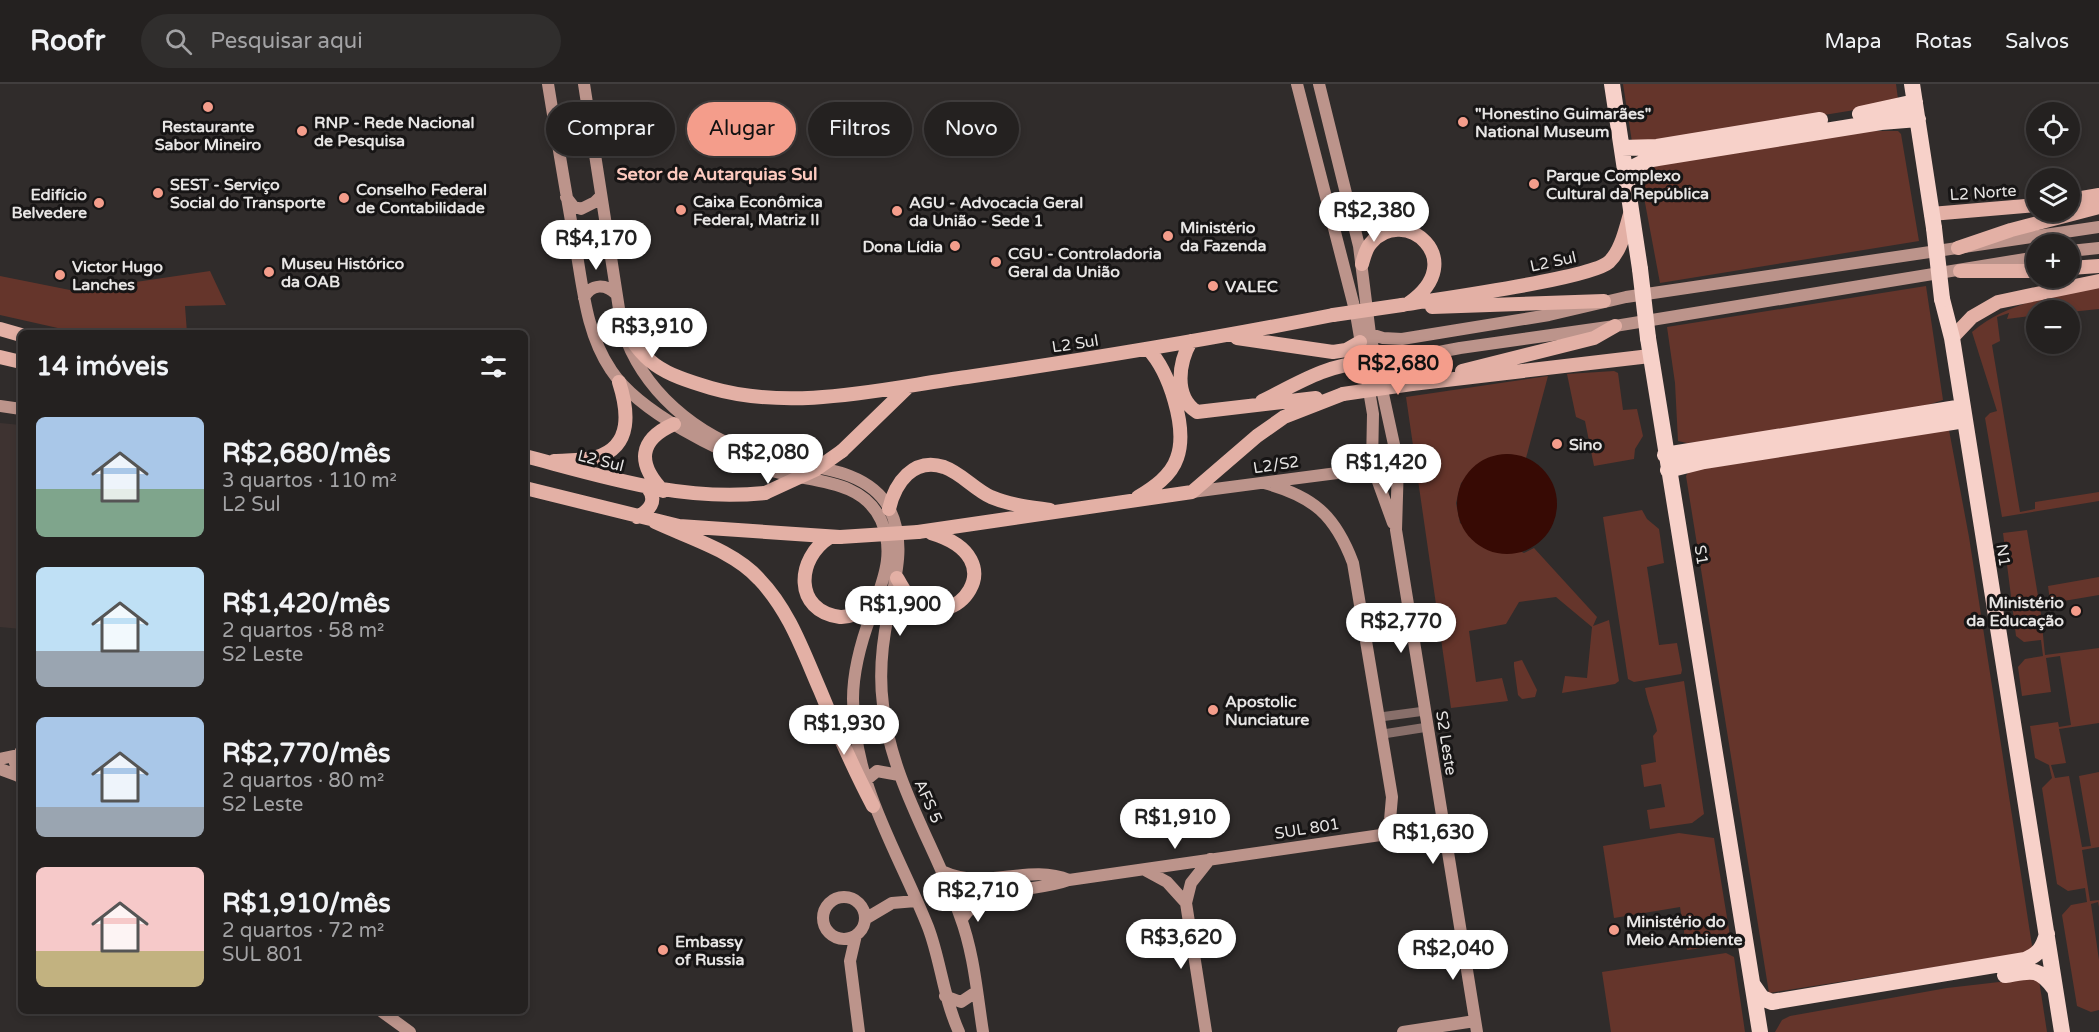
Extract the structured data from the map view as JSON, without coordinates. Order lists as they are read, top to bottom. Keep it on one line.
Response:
{"streets":{"highway":["S1","N1"],"main road":["L2 Norte","L2 Sul","L2/S2","S2 Leste","AFS 5","SUL 801"]},"crossings":[["L2 Norte","N1"],["L2 Sul","S1"],["L2/S2","S2 Leste"],["S2 Leste","SUL 801"],["AFS 5","SUL 801"]],"districts":["Setor de Autarquias Sul"],"places":["Restaurante Sabor Mineiro","\"Honestino Guimarães\" National Museum","RNP - Rede Nacional de Pesquisa","Parque Complexo Cultural da República","SEST - Serviço Social do Transporte","Conselho Federal de Contabilidade","Edifício Belvedere","Caixa Econômica Federal, Matriz II","AGU - Advocacia Geral da União - Sede 1","Ministério da Fazenda","Dona Lídia","CGU - Controladoria Geral da União","Museu Histórico da OAB","Victor Hugo Lanches","VALEC","Sino","Ministério da Educação","Apostolic Nunciature","Ministério do Meio Ambiente","Embassy of Russia"],"page":{"header":"Roofr","search":"Pesquisar aqui","nav":["Mapa","Rotas","Salvos"],"map_buttons":["+","−"],"chip":["Comprar","Alugar","Filtros","Novo"],"price":["R$2,380","R$4,170","R$3,910","R$2,680","R$2,080","R$1,420","R$1,900","R$2,770","R$1,930","R$1,910","R$1,630","R$2,710","R$3,620","R$2,040"],"heading":"14 imóveis","list":[{"name":"R$2,680/mês","note":"3 quartos · 110 m² · L2 Sul"},{"name":"R$1,420/mês","note":"2 quartos · 58 m² · S2 Leste"},{"name":"R$2,770/mês","note":"2 quartos · 80 m² · S2 Leste"},{"name":"R$1,910/mês","note":"2 quartos · 72 m² · SUL 801"}]}}
